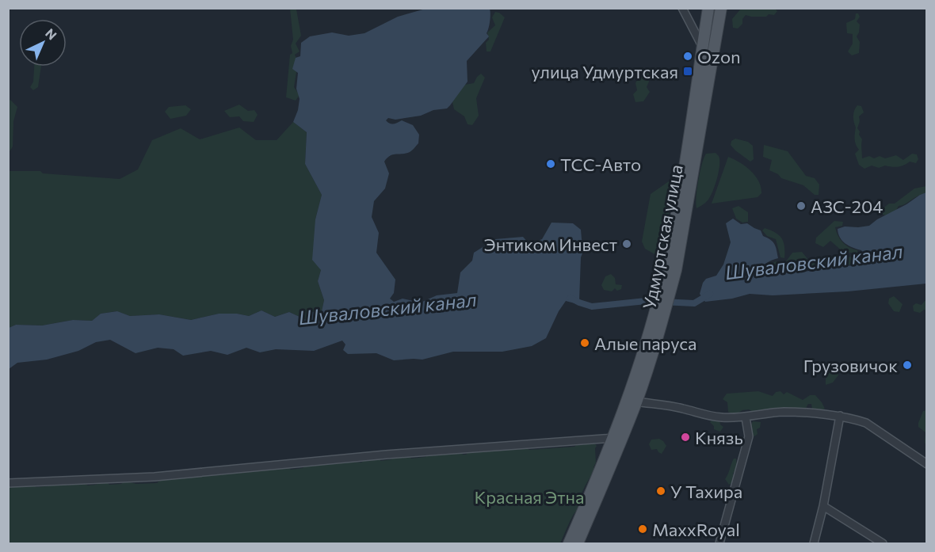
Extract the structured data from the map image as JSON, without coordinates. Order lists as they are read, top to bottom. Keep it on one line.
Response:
{"streets":{"main road":["Удмуртская улица"]},"water":["Шуваловский канал"],"parks":["Красная Этна"],"places":{"other":["Ozon","ТСС-Авто","АЗС-204","Энтиком Инвест","Алые паруса","Грузовичок","Князь","У Тахира","MaxxRoyal"],"transit":["улица Удмуртская"]},"north":"top right"}
